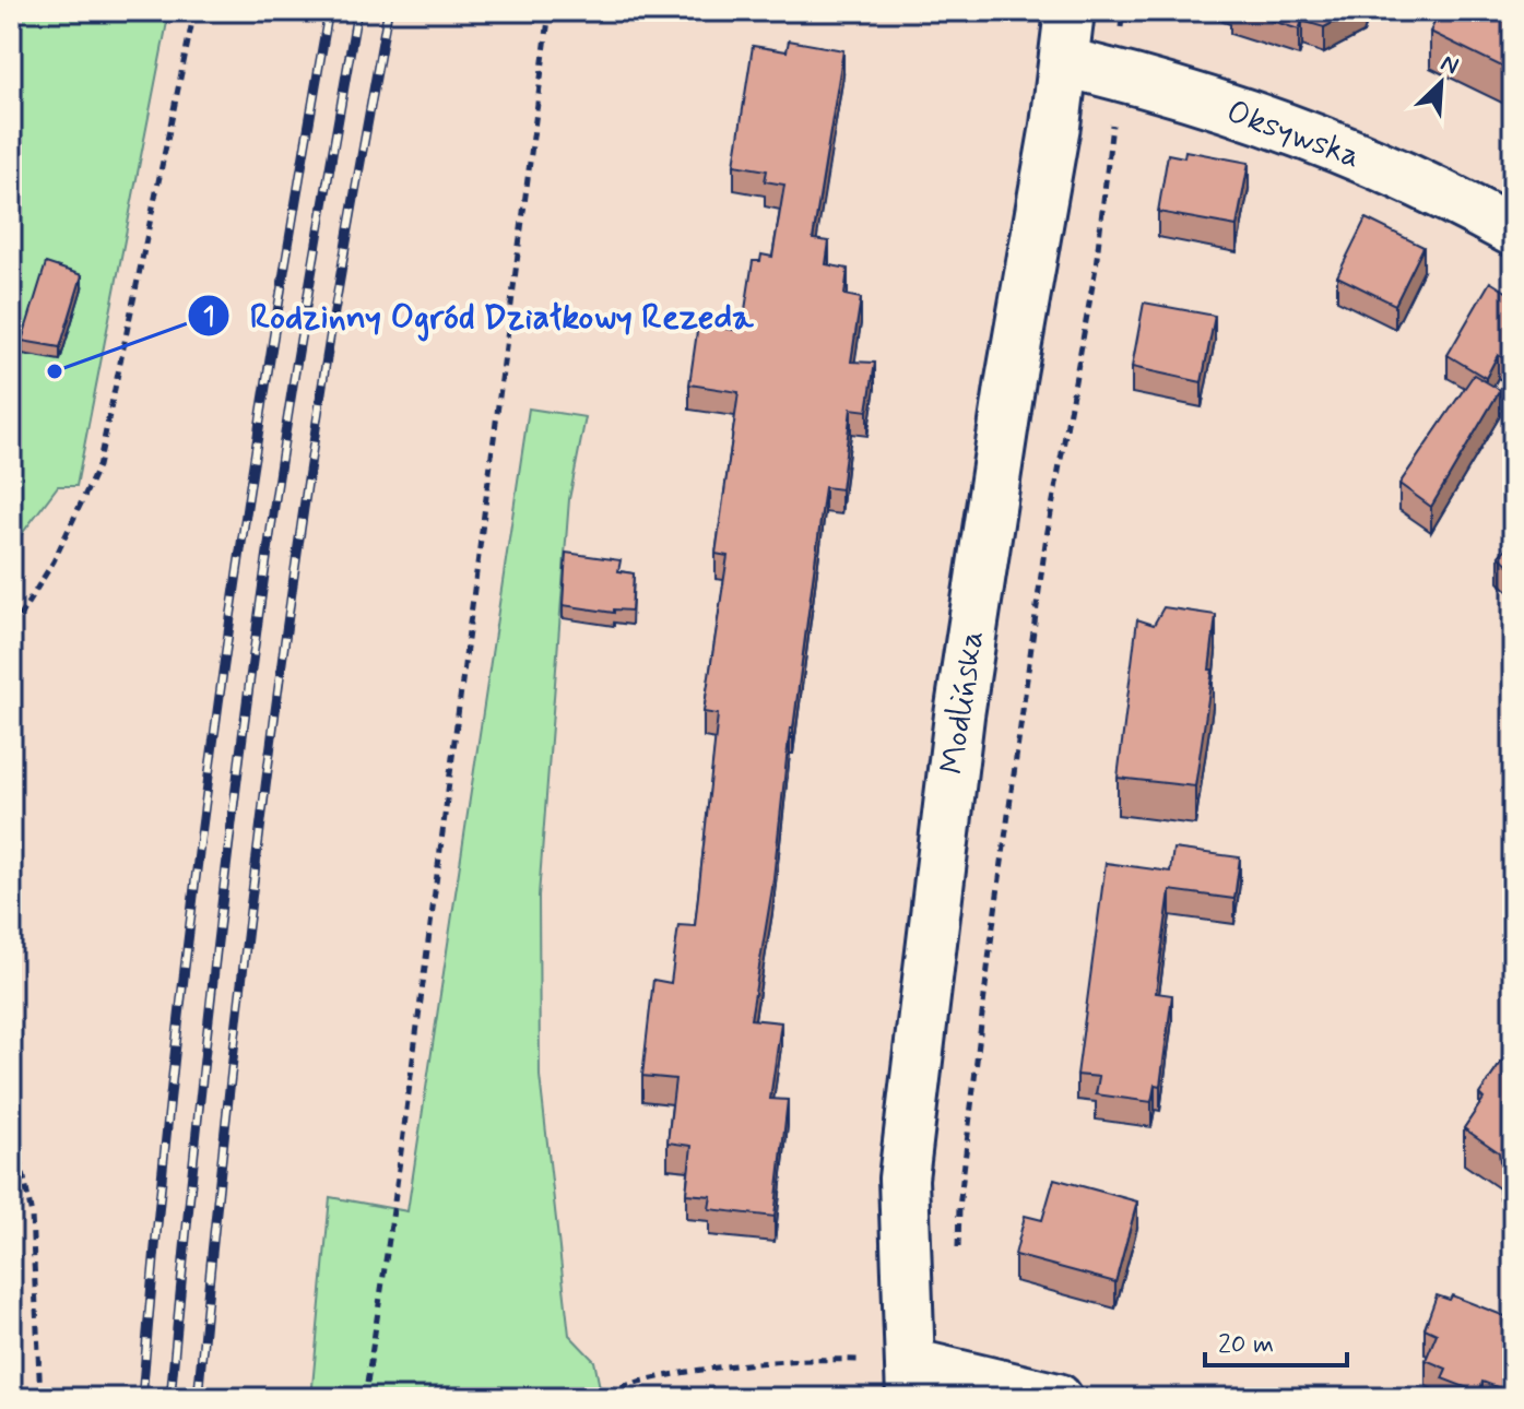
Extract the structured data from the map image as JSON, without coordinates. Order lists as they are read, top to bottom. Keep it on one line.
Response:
{"streets":{"street":["Oksywska","Modlińska"]},"crossings":[["Oksywska","Modlińska"]],"places":["Rodzinny Ogród Działkowy Rezeda"],"scale_bar":"20 m","north":"top right"}
